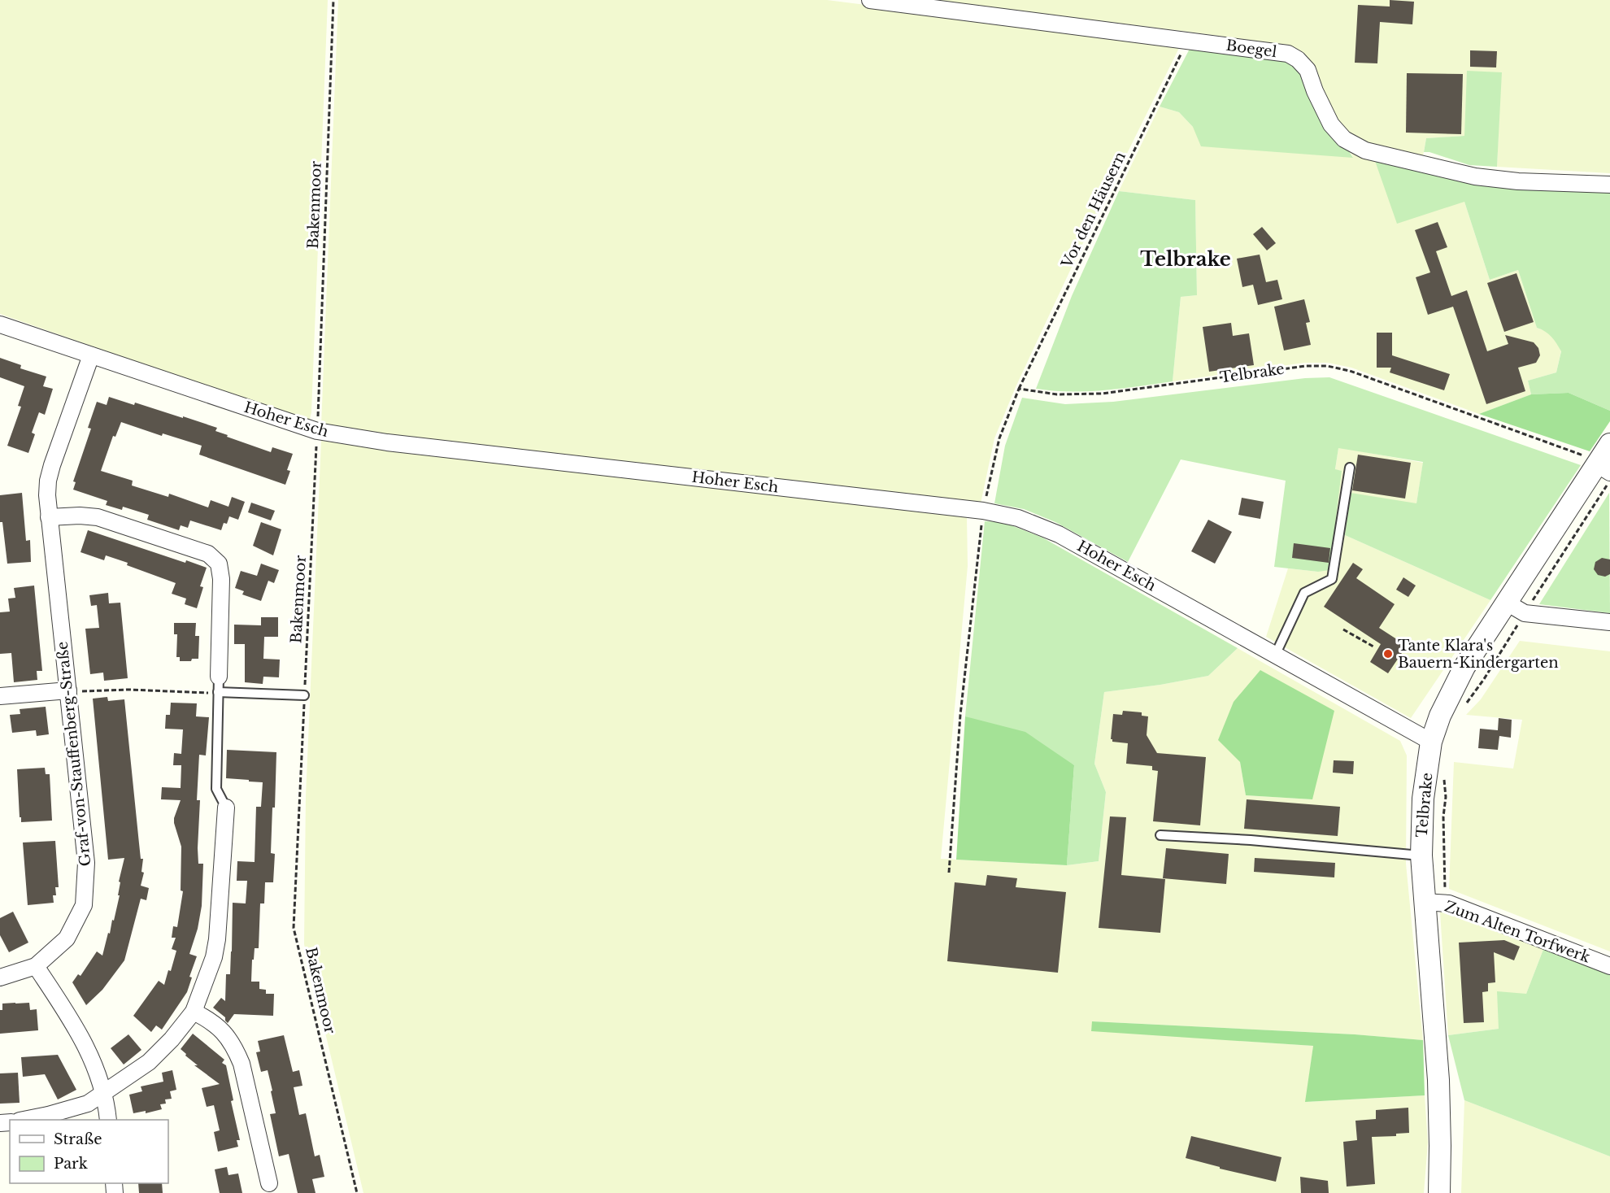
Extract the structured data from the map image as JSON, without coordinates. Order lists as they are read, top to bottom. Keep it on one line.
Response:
{"streets":{"street":["Boegel","Telbrake","Hoher Esch","Graf-von-Stauffenberg-Straße","Zum Alten Torfwerk"],"path":["Bakenmoor","Vor den Häusern"]},"crossings":[["Boegel","Vor den Häusern"],["Bakenmoor","Hoher Esch"],["Vor den Häusern","Telbrake"],["Telbrake","Hoher Esch"],["Telbrake","Zum Alten Torfwerk"],["Hoher Esch","Graf-von-Stauffenberg-Straße"]],"districts":["Telbrake"],"places":["Tante Klara's Bauern-Kindergarten"],"legend":["Straße","Park"]}
